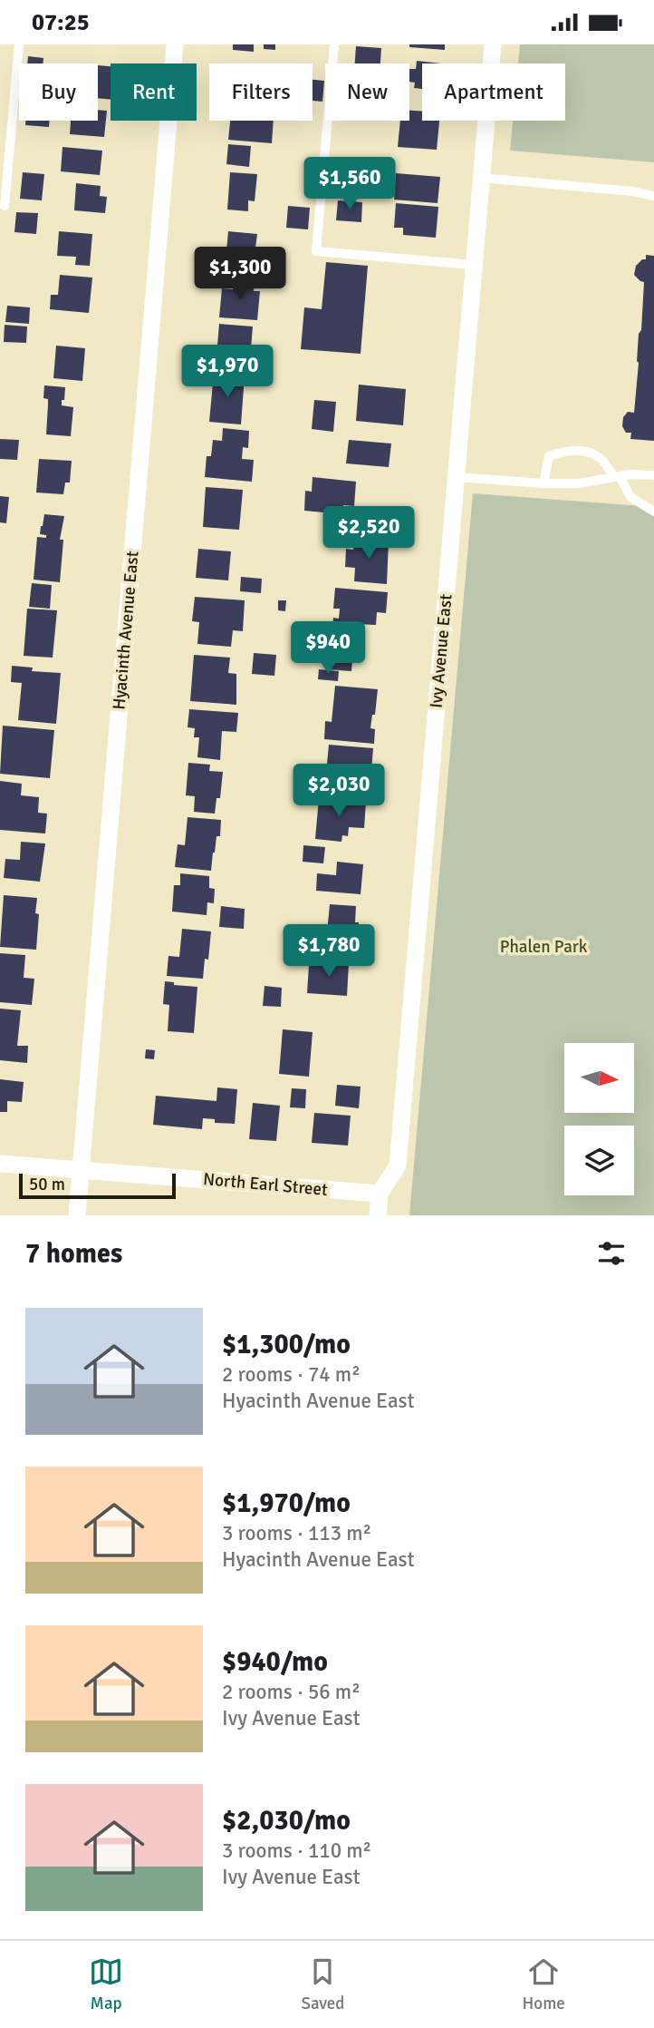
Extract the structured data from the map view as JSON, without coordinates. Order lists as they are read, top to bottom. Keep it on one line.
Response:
{"streets":{"street":["Hyacinth Avenue East","Ivy Avenue East","North Earl Street"]},"crossings":[["Hyacinth Avenue East","North Earl Street"],["Ivy Avenue East","North Earl Street"]],"parks":["Phalen Park"],"scale_bar":"50 m","north":"right","page":{"status":"07:25","chip":["Buy","Rent","Filters","New","Apartment"],"price":["$1,560","$1,300","$1,970","$2,520","$940","$2,030","$1,780"],"scale":"50 m","heading":"7 homes","list":[{"name":"$1,300/mo","note":"2 rooms · 74 m² · Hyacinth Avenue East"},{"name":"$1,970/mo","note":"3 rooms · 113 m² · Hyacinth Avenue East"},{"name":"$940/mo","note":"2 rooms · 56 m² · Ivy Avenue East"},{"name":"$2,030/mo","note":"3 rooms · 110 m² · Ivy Avenue East"}],"tabs":["Map","Saved","Home"]}}
